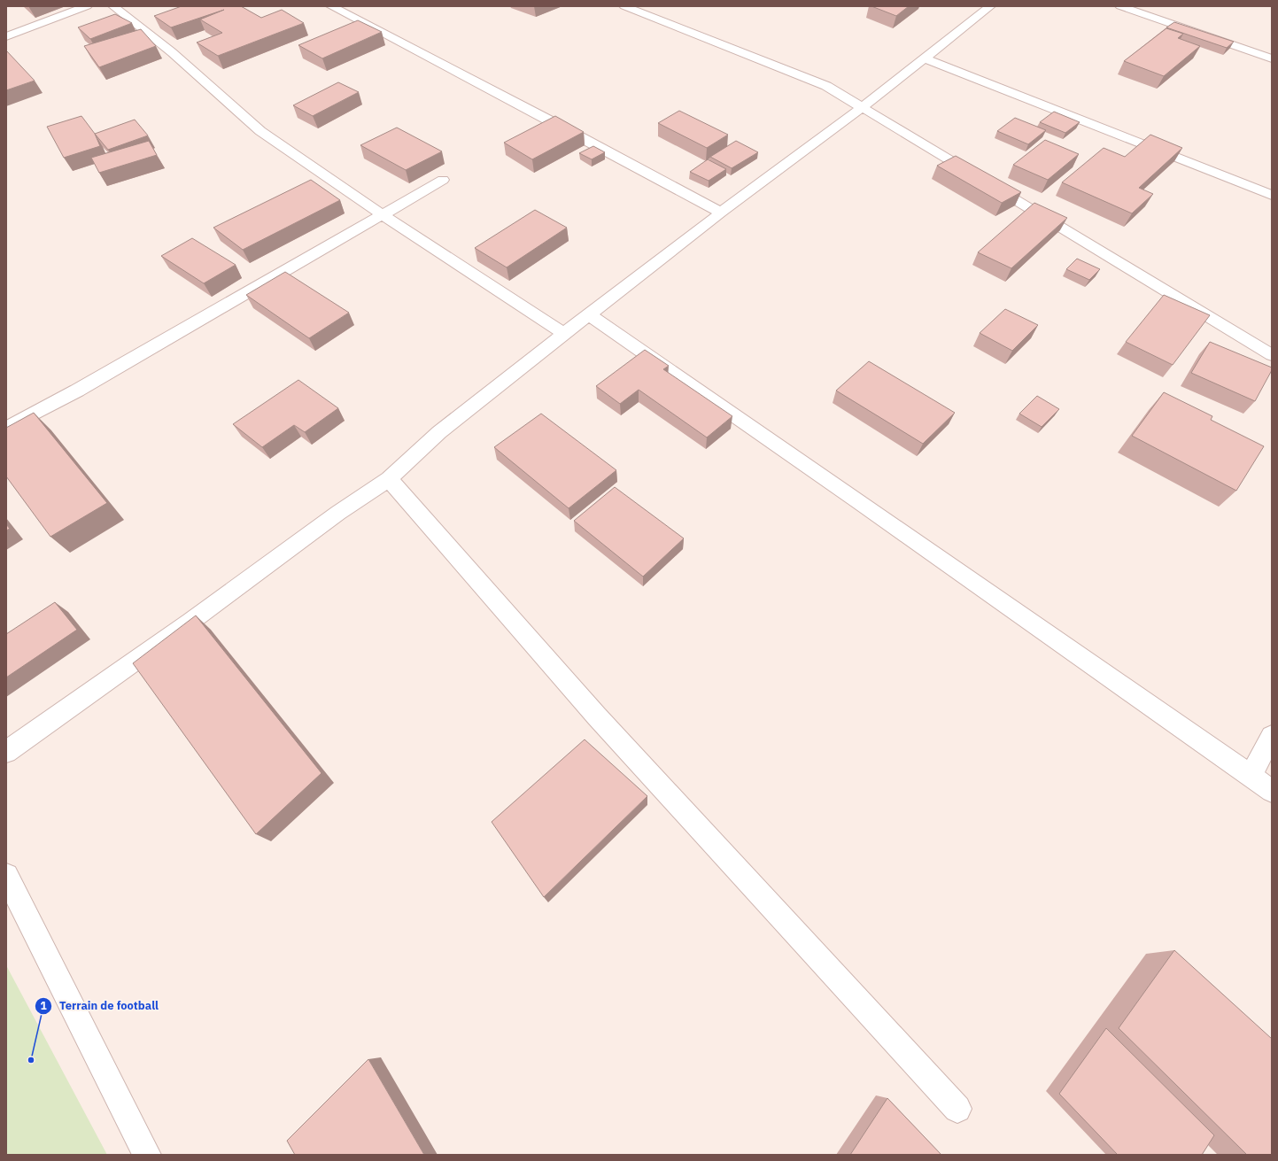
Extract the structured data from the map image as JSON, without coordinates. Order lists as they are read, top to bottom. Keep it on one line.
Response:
{"places":["Terrain de football"]}
